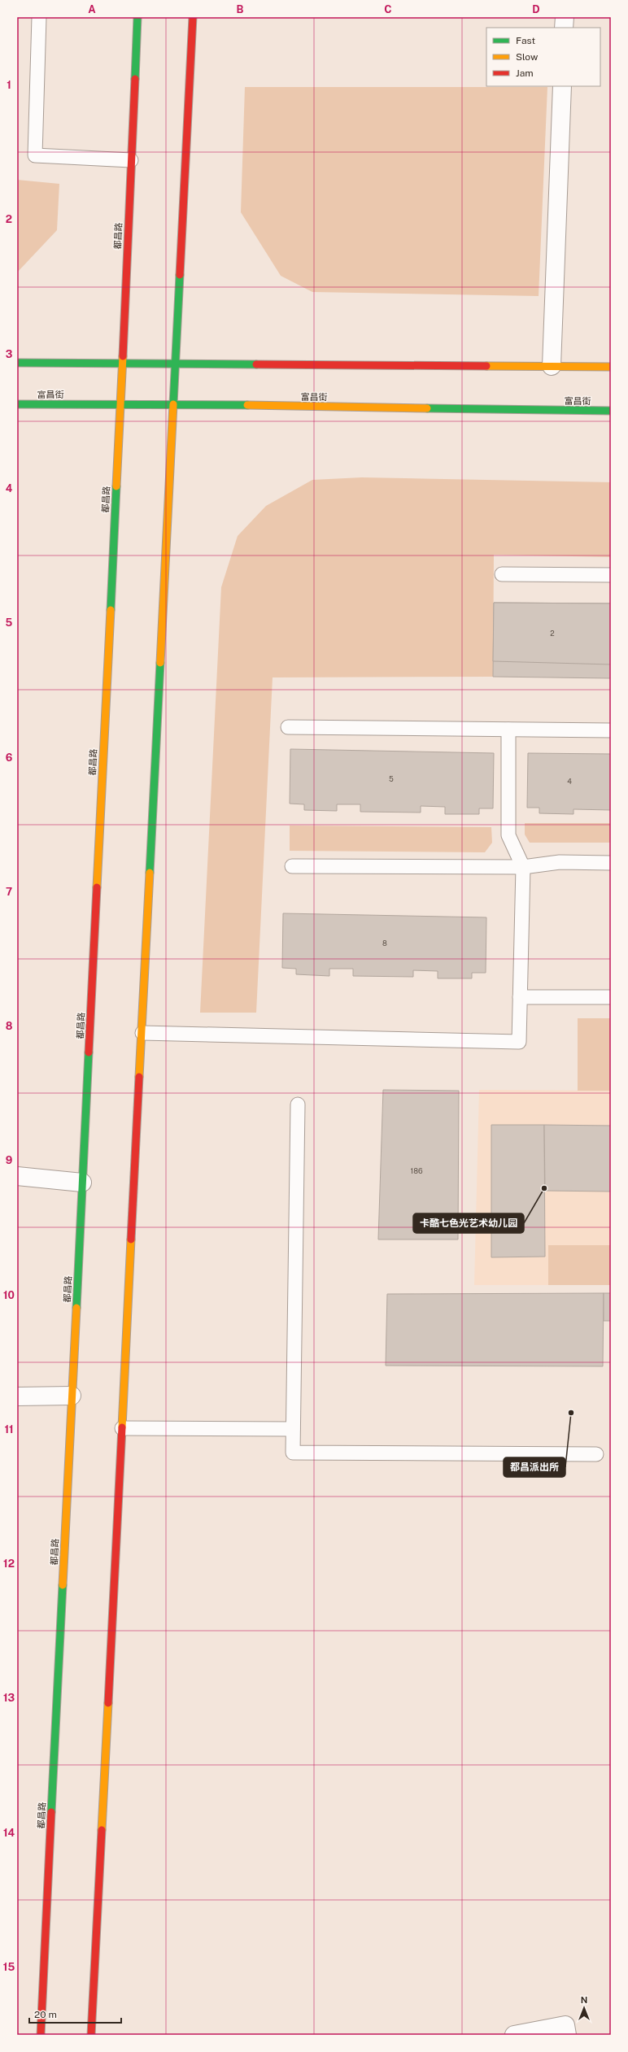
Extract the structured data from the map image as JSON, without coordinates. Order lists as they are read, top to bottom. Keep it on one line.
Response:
{"streets":{"main road":["都昌路","富昌街"]},"crossings":[["都昌路","富昌街"]],"places":["卡酷七色光艺术幼儿园","都昌派出所"],"house_numbers":["2","5","4","8","186"],"legend":["Fast","Slow","Jam"],"scale_bar":"20 m","north":"top","grid":{"columns":["A","B","C","D"],"rows":["1","2","3","4","5","6","7","8","9","10","11","12","13","14","15"]}}
